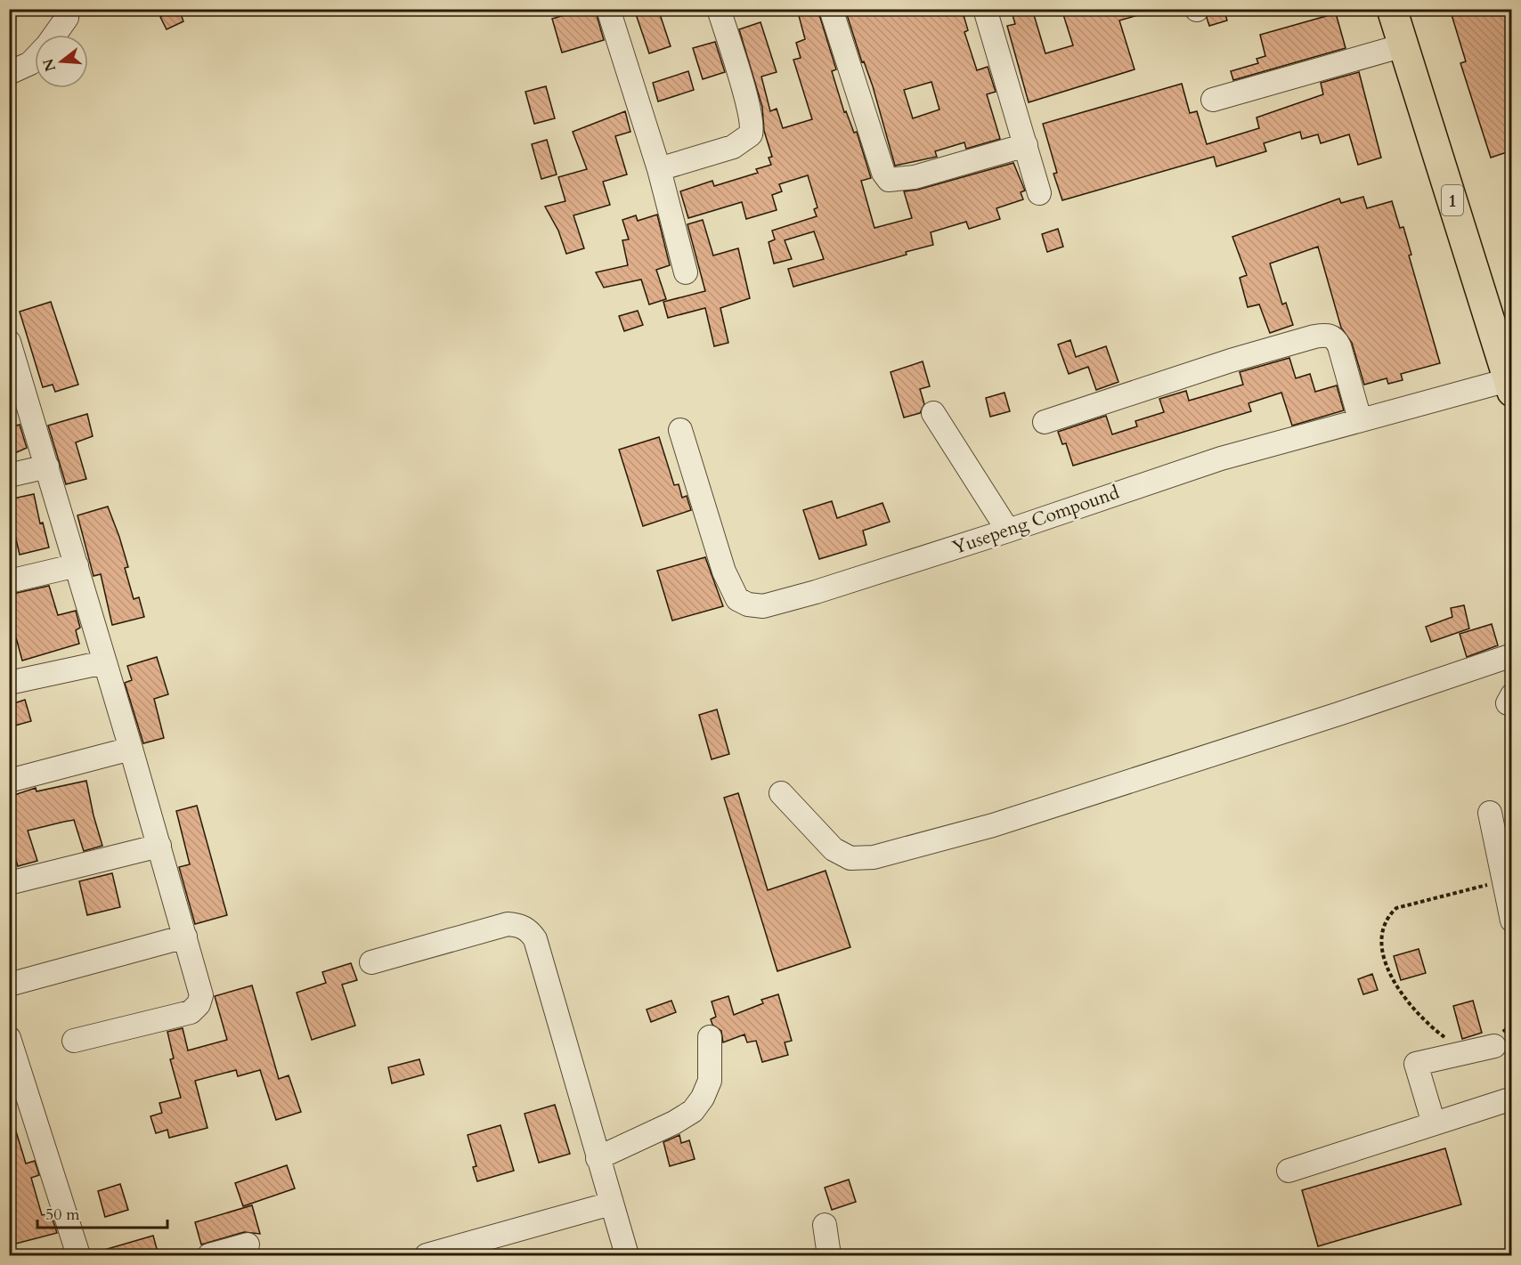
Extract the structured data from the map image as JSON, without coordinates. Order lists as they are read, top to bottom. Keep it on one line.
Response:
{"streets":{"main road":["1"],"street":["Yusepeng Compound"]},"crossings":[["1","Yusepeng Compound"]],"scale_bar":"50 m","north":"left"}
